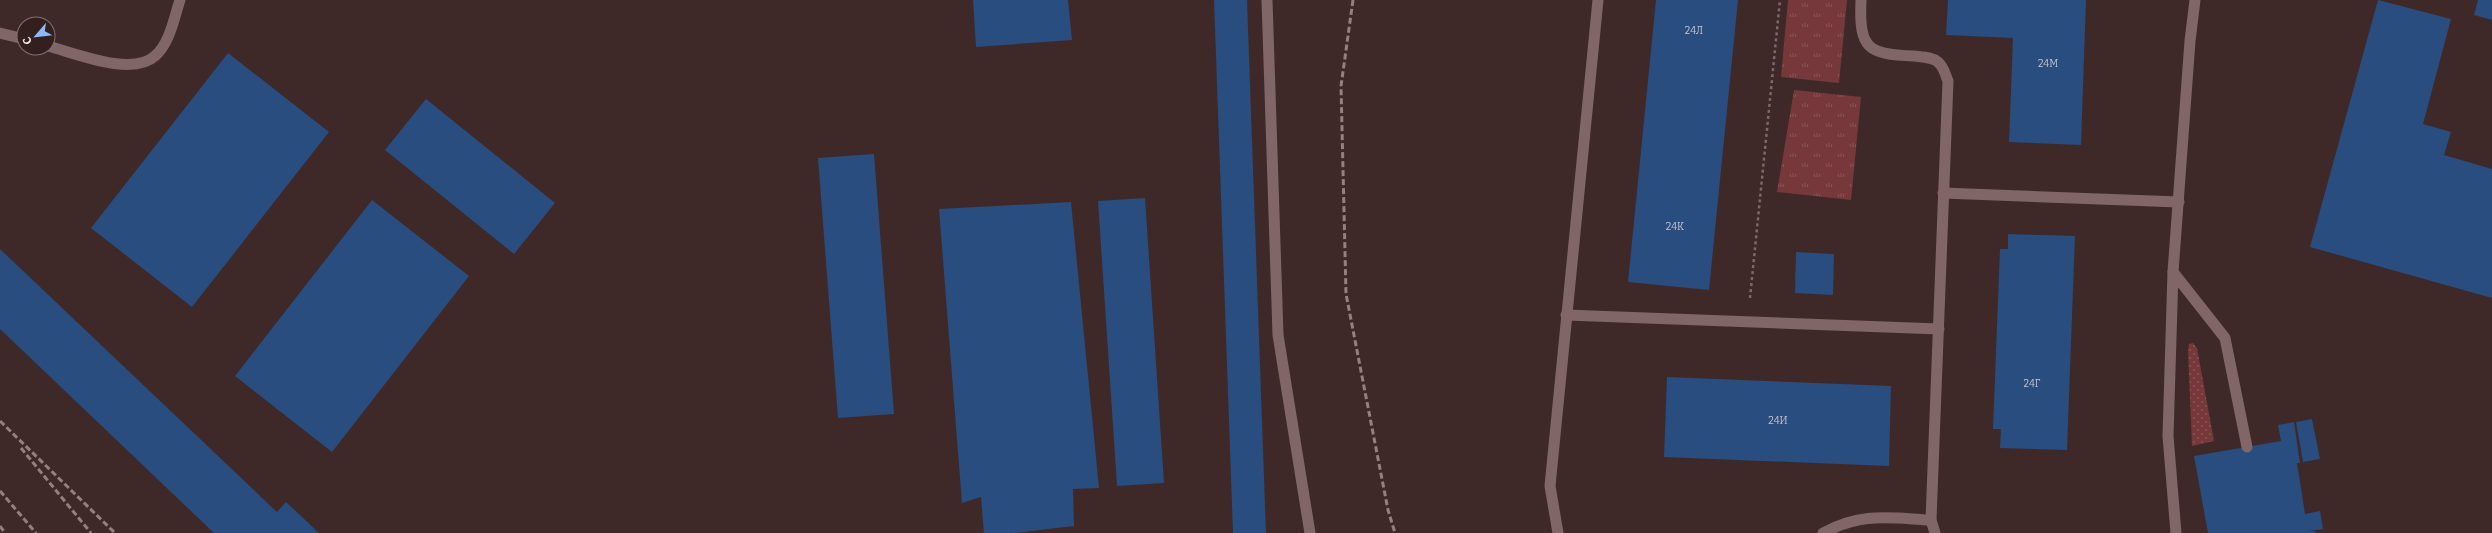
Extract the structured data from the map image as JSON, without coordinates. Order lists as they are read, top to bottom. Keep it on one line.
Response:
{"house_numbers":["24Л","24М","24К","24Г","24И"],"north":"bottom left"}
